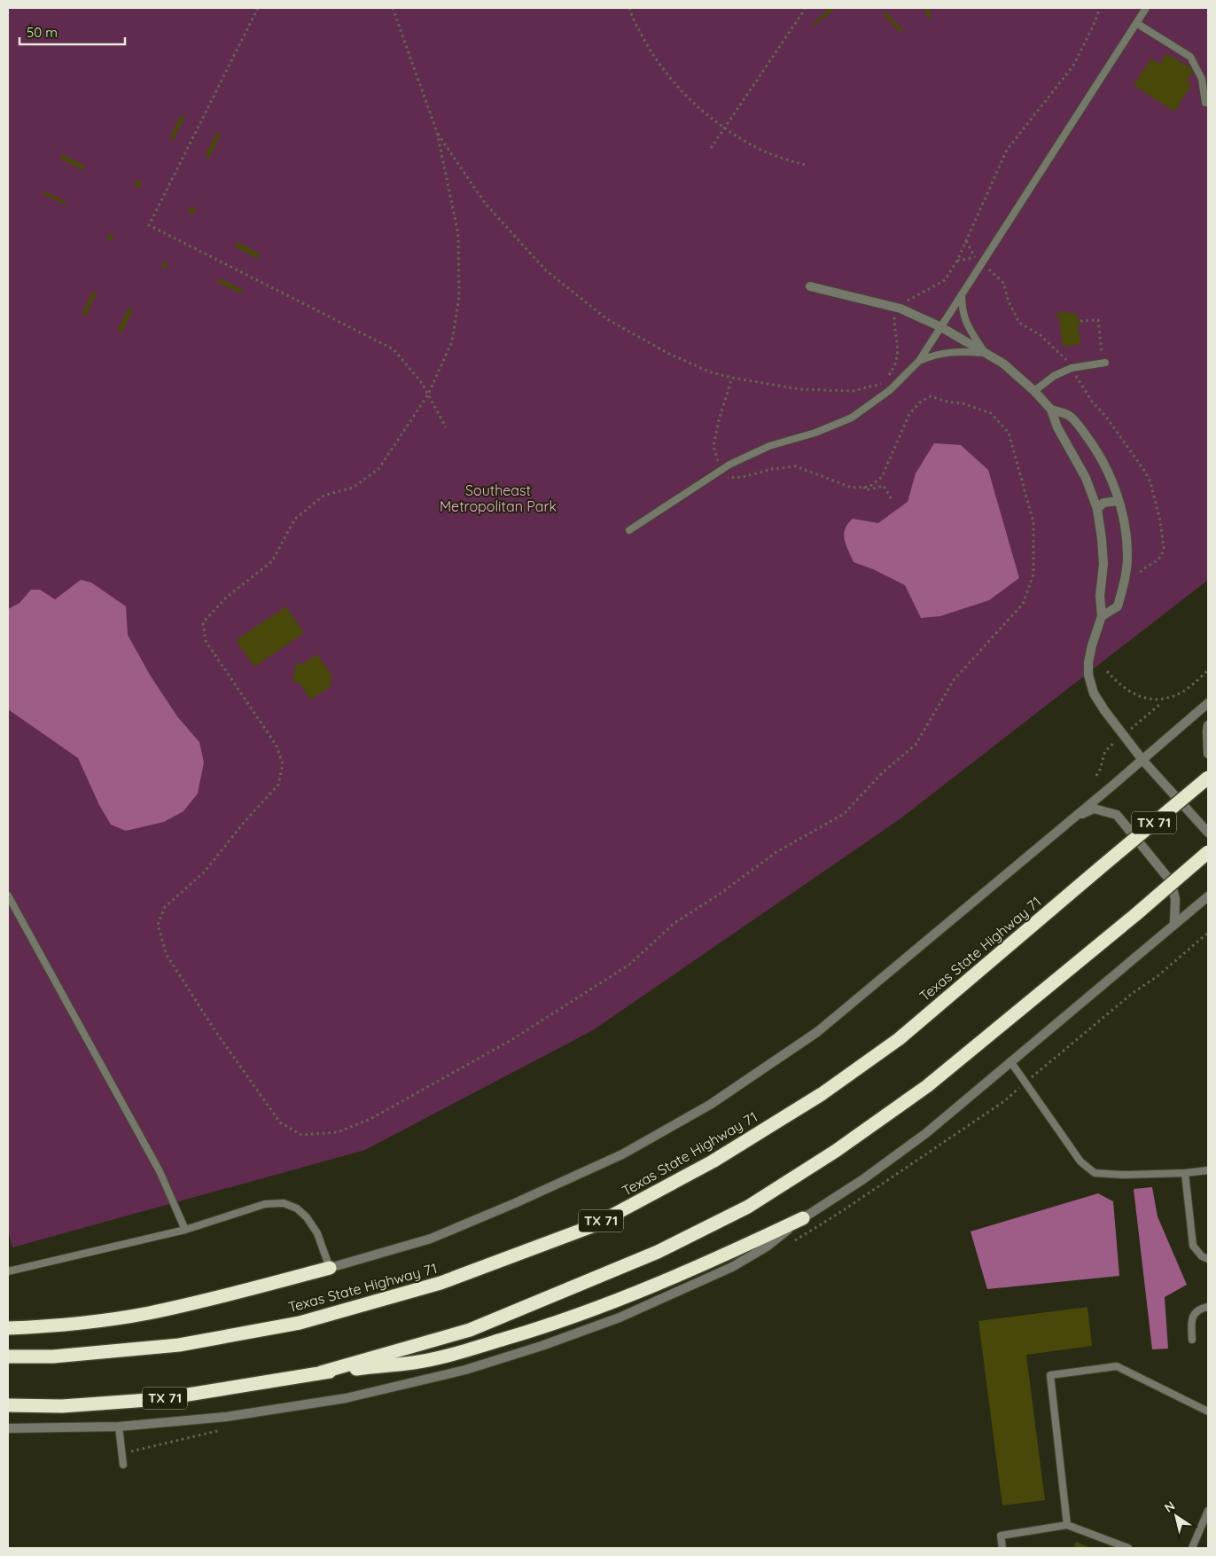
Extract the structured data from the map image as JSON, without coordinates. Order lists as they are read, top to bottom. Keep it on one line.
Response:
{"streets":{"highway":["TX 71","Texas State Highway 71"]},"parks":["Southeast Metropolitan Park"],"scale_bar":"50 m","north":"top left"}
